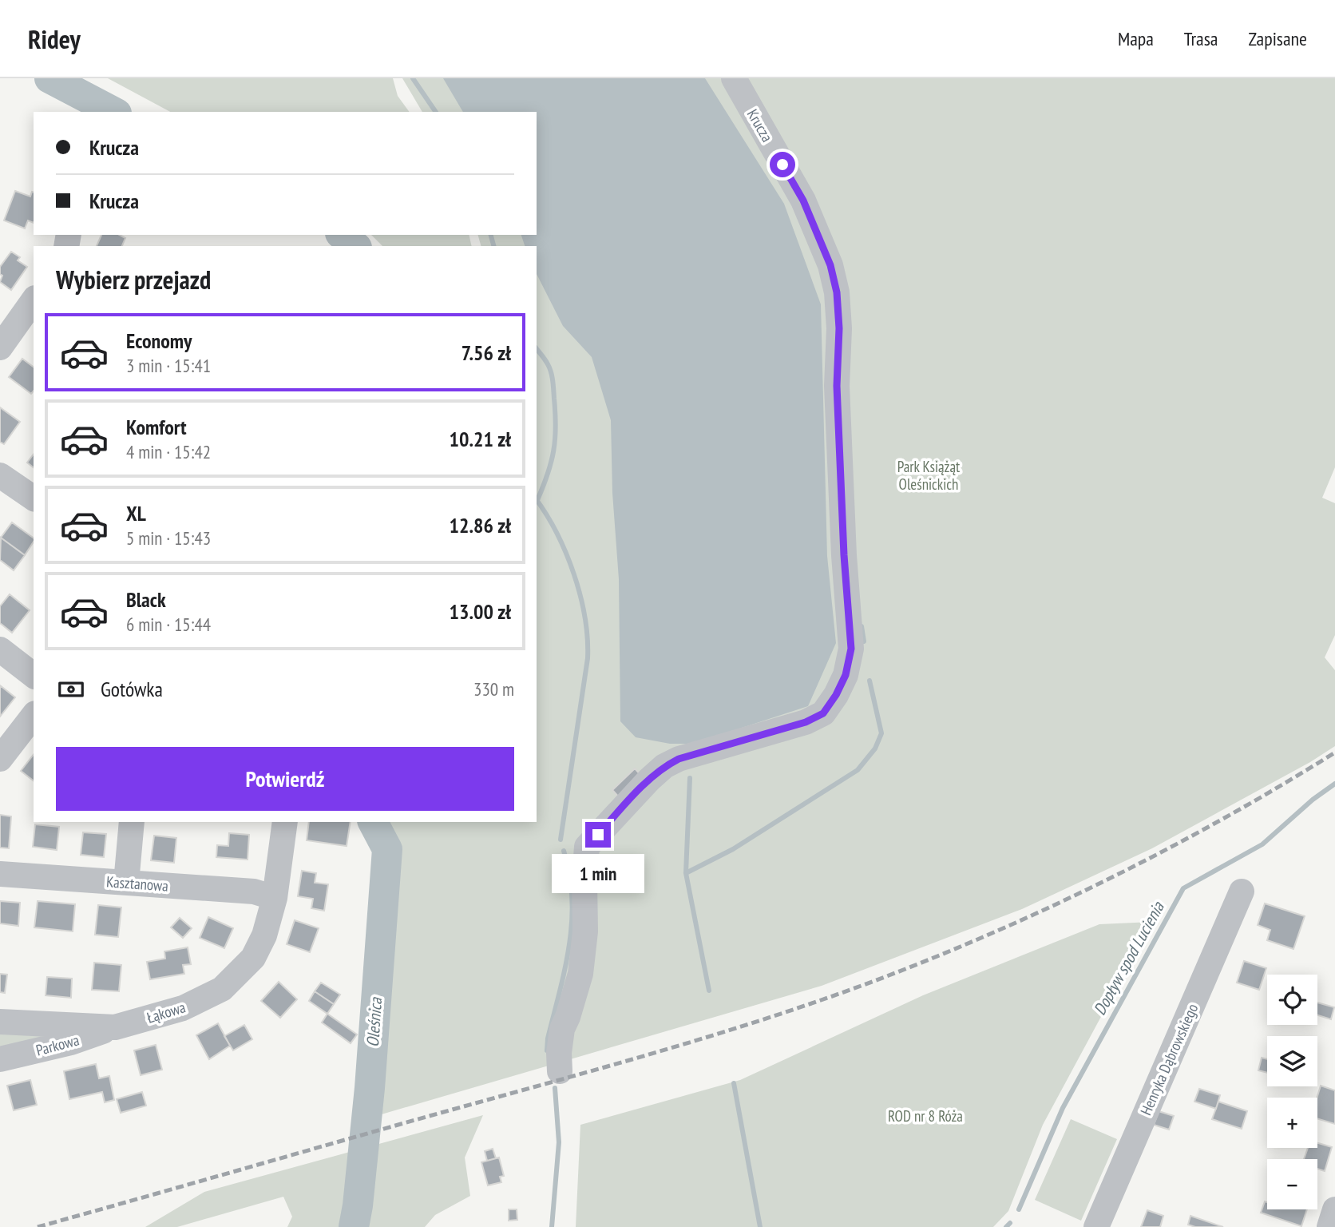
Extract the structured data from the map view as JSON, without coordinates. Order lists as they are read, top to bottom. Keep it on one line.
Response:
{"streets":{"street":["Krucza","Kasztanowa","Łąkowa","Parkowa","Henryka Dąbrowskiego"]},"crossings":[["Kasztanowa","Łąkowa"],["Łąkowa","Parkowa"]],"water":["Dopływ spod Lucienia","Oleśnica"],"parks":["Park Książąt Oleśnickich","ROD nr 8 Róża"],"page":{"header":"Ridey","nav":["Mapa","Trasa","Zapisane"],"banner":["Krucza","Krucza"],"heading":"Wybierz przejazd","list":[{"name":"Economy","note":"3 min · 15:41","value":"7.56 zł"},{"name":"Komfort","note":"4 min · 15:42","value":"10.21 zł"},{"name":"XL","note":"5 min · 15:43","value":"12.86 zł"},{"name":"Black","note":"6 min · 15:44","value":"13.00 zł"}],"pay":["Gotówka","330 m"],"buttons":"Potwierdź","bubble":"1 min","map_buttons":["+","−"]}}
